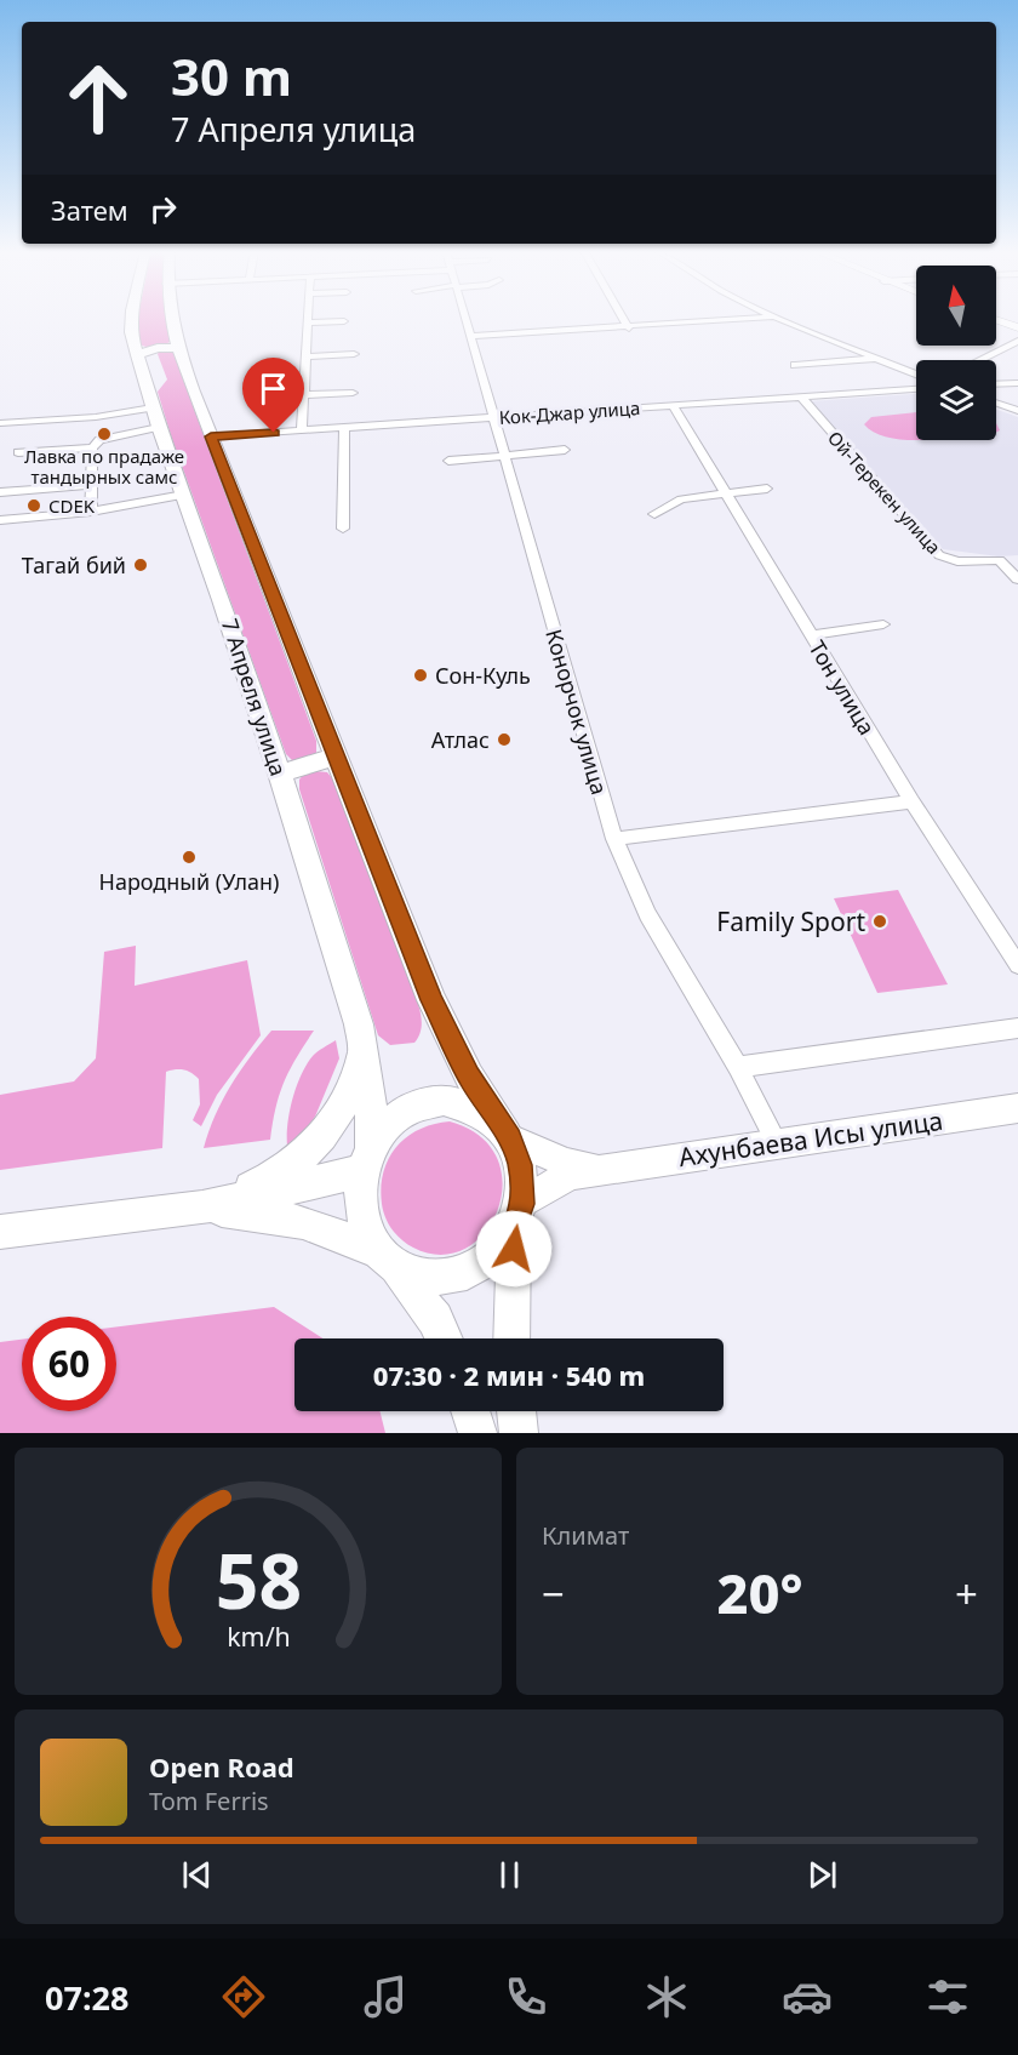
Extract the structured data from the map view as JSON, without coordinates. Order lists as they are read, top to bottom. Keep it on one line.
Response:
{"streets":{"main road":["7 Апреля улица","Ахунбаева Исы улица"],"street":["Кок-Джар улица","Ой-Терекен улица","Тон улица","Конорчок улица"]},"crossings":[["Кок-Джар улица","Ой-Терекен улица"],["Кок-Джар улица","Тон улица"],["Кок-Джар улица","Конорчок улица"],["7 Апреля улица","Ахунбаева Исы улица"],["Конорчок улица","Ахунбаева Исы улица"]],"places":["Лавка по прадаже тандырных самс","CDEK","Тагай бий","Сон-Куль","Атлас","Народный (Улан)","Family Sport"],"north":"top","page":{"turn":["30 m","7 Апреля улица"],"then":"Затем","limit":"60","trip":"07:30 · 2 мин · 540 m","tile":"Климат","heat":["−","20°","+"],"song":["Open Road","Tom Ferris"],"tabs":"07:28","gauge":["58","km/h"]}}
